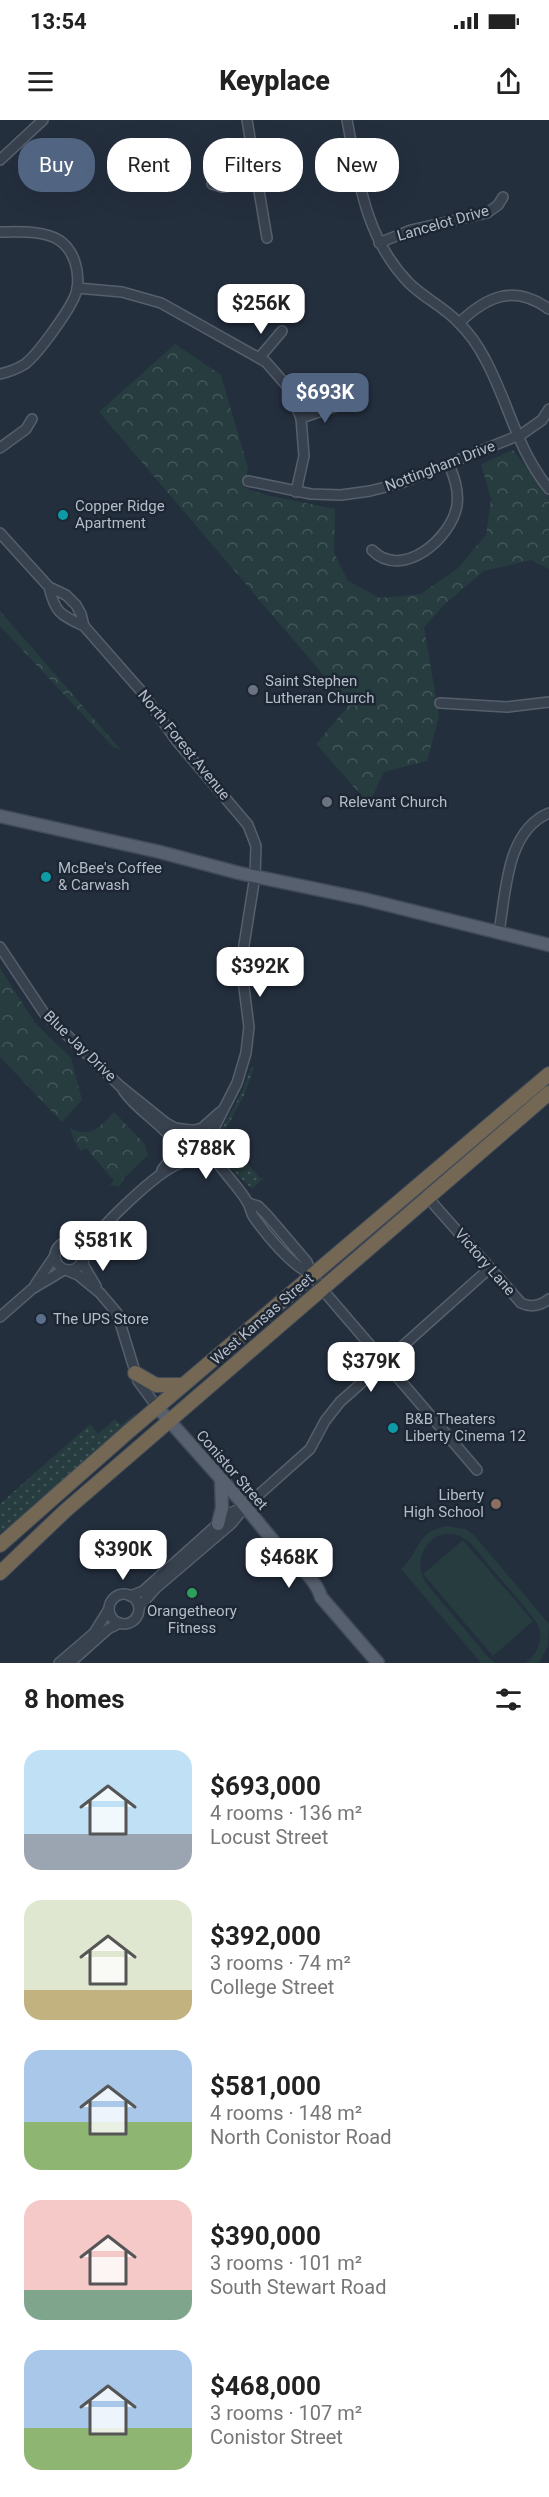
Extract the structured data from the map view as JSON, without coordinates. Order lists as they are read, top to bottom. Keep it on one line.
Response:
{"streets":{"highway":["West Kansas Street"],"main road":["Conistor Street"],"street":["Lancelot Drive","Nottingham Drive","North Forest Avenue","Blue Jay Drive","Victory Lane"]},"crossings":[["North Forest Avenue","Blue Jay Drive"],["Victory Lane","West Kansas Street"],["West Kansas Street","Conistor Street"]],"places":["Copper Ridge Apartment","Saint Stephen Lutheran Church","Relevant Church","McBee's Coffee & Carwash","The UPS Store","B&B Theaters Liberty Cinema 12","Liberty High School","Orangetheory Fitness"],"page":{"status":"13:54","header":"Keyplace","chip":["Buy","Rent","Filters","New"],"price":["$256K","$693K","$392K","$788K","$581K","$379K","$390K","$468K"],"heading":"8 homes","list":[{"name":"$693,000","note":"4 rooms · 136 m² · Locust Street"},{"name":"$392,000","note":"3 rooms · 74 m² · College Street"},{"name":"$581,000","note":"4 rooms · 148 m² · North Conistor Road"},{"name":"$390,000","note":"3 rooms · 101 m² · South Stewart Road"},{"name":"$468,000","note":"3 rooms · 107 m² · Conistor Street"}]}}
